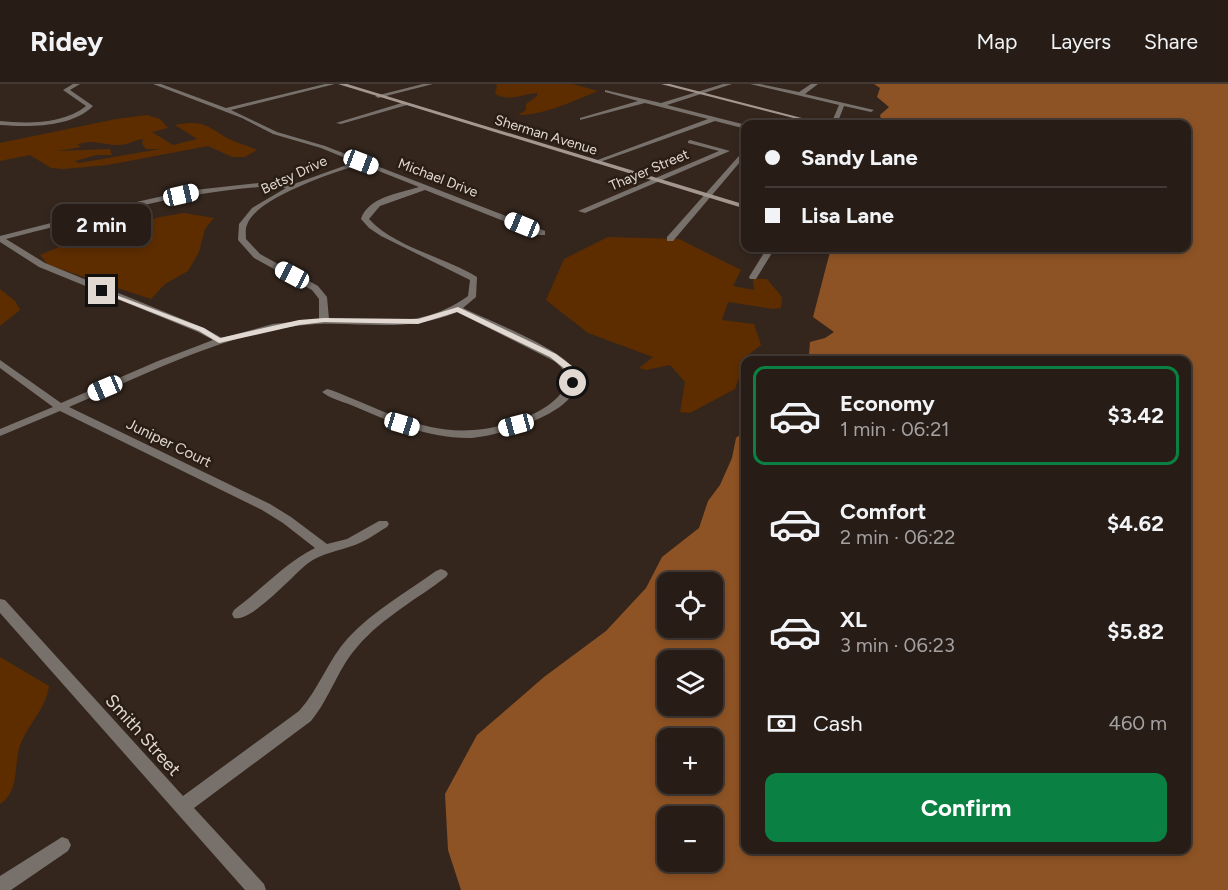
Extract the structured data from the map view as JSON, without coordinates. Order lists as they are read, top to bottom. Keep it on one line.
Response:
{"streets":{"street":["Sherman Avenue","Thayer Street","Betsy Drive","Michael Drive","Juniper Court","Smith Street"]},"crossings":[["Sherman Avenue","Thayer Street"],["Betsy Drive","Michael Drive"]],"page":{"header":"Ridey","nav":["Map","Layers","Share"],"banner":["Sandy Lane","Lisa Lane"],"bubble":"2 min","list":[{"name":"Economy","note":"1 min · 06:21","value":"$3.42"},{"name":"Comfort","note":"2 min · 06:22","value":"$4.62"},{"name":"XL","note":"3 min · 06:23","value":"$5.82"}],"map_buttons":["+","−"],"pay":["Cash","460 m"],"buttons":"Confirm"}}
